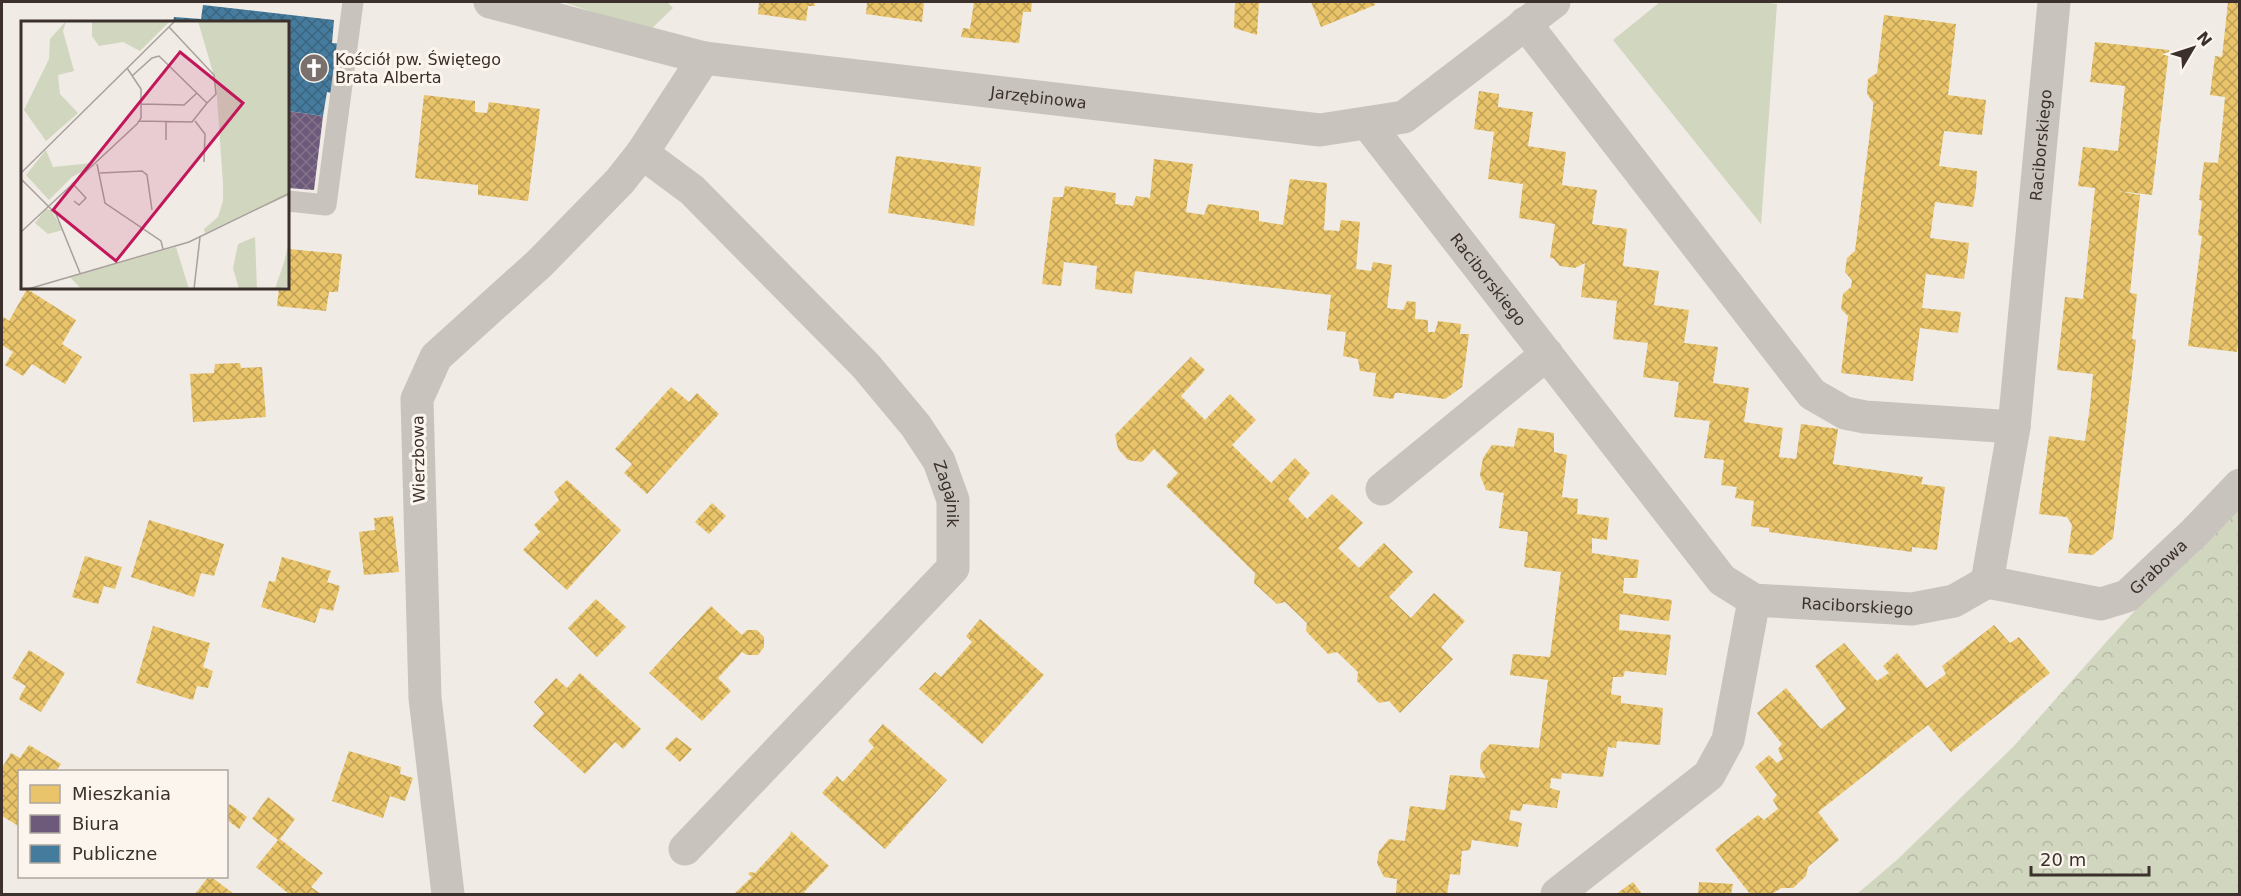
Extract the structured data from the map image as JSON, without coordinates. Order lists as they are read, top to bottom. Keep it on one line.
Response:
{"streets":{"street":["Jarzębinowa","Raciborskiego","Wierzbowa","Zagajnik","Grabowa"]},"crossings":[["Jarzębinowa","Raciborskiego"],["Jarzębinowa","Wierzbowa"],["Raciborskiego","Grabowa"],["Wierzbowa","Zagajnik"]],"places":{"church":["Kościół pw. Świętego Brata Alberta"]},"legend":["Mieszkania","Biura","Publiczne"],"scale_bar":"20 m","north":"top right"}
